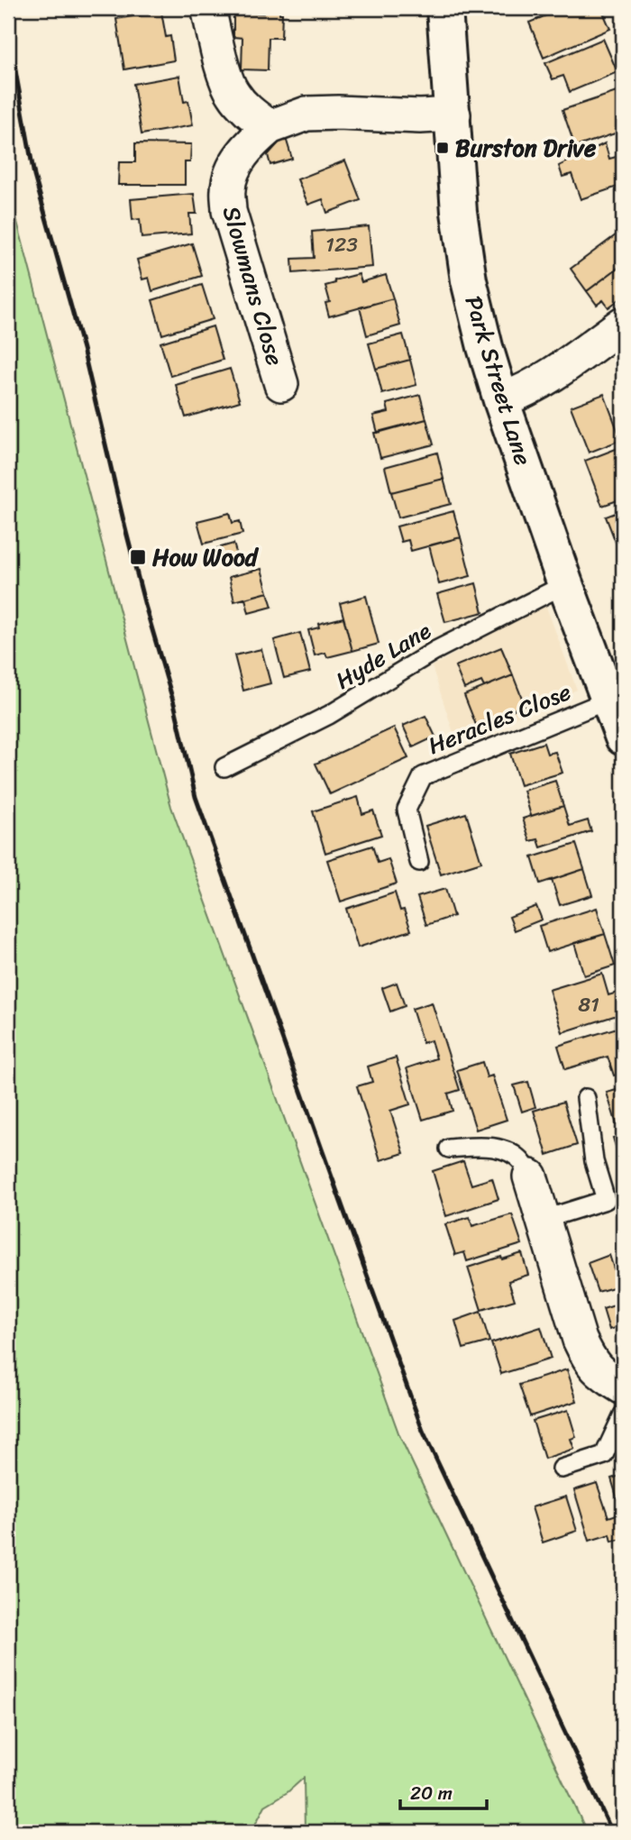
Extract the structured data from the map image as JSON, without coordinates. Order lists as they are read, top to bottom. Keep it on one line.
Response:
{"streets":{"street":["Slowmans Close","Park Street Lane"],"lane":["Hyde Lane","Heracles Close"]},"crossings":[["Slowmans Close","Park Street Lane"],["Park Street Lane","Hyde Lane"],["Park Street Lane","Heracles Close"]],"places":{"transit":["Burston Drive","How Wood"]},"house_numbers":["123","81"],"scale_bar":"20 m"}
